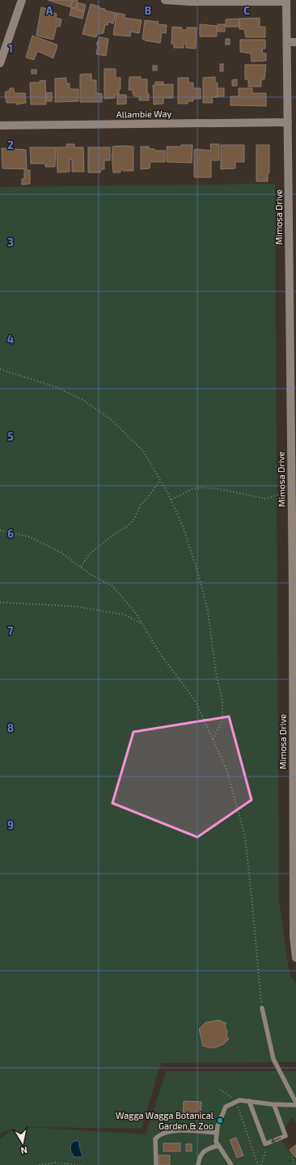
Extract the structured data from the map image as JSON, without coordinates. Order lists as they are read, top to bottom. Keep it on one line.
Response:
{"streets":{"street":["Allambie Way","Mimosa Drive"]},"crossings":[["Allambie Way","Mimosa Drive"]],"places":["Wagga Wagga Botanical Garden & Zoo"],"north":"bottom","grid":{"columns":["A","B","C"],"rows":["1","2","3","4","5","6","7","8","9"]}}
